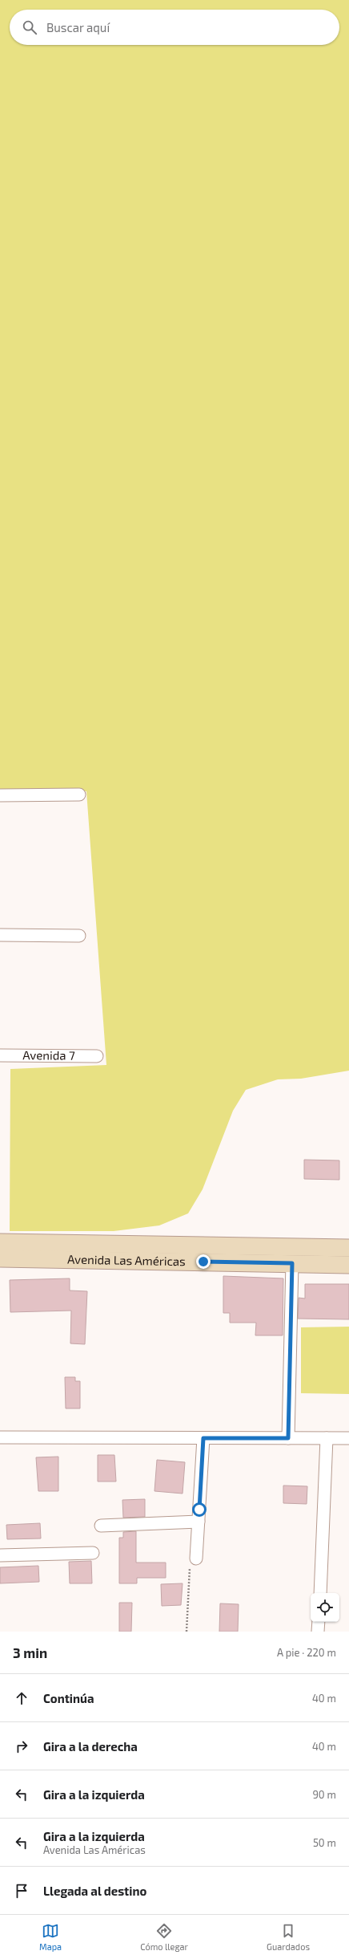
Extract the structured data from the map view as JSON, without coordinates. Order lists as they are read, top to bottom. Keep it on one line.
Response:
{"streets":{"main road":["Avenida Las Américas"],"street":["Avenida 7"]},"page":{"search":"Buscar aquí","heading":["3 min","A pie · 220 m"],"list":[["Continúa","40 m"],["Gira a la derecha","40 m"],["Gira a la izquierda","90 m"],["Gira a la izquierda","Avenida Las Américas","50 m"],"Llegada al destino"],"nav":["Mapa","Cómo llegar","Guardados"]}}
